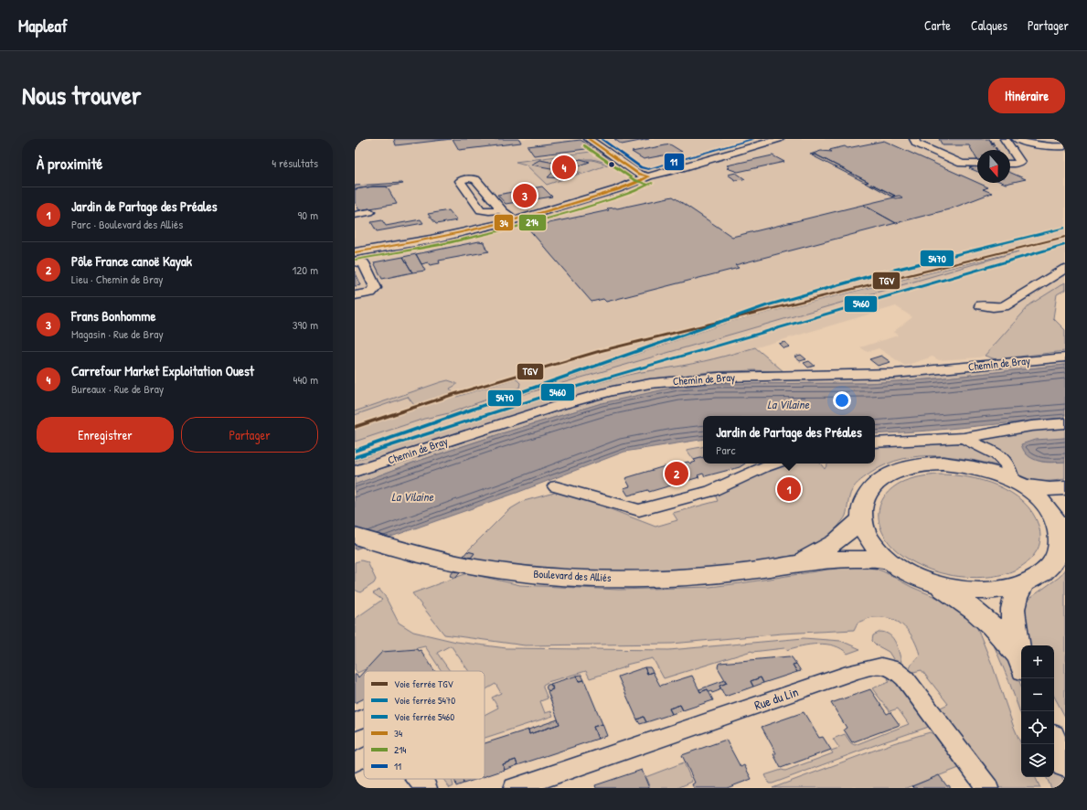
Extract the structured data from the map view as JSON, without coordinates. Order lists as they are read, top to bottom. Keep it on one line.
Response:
{"streets":{"main road":["Boulevard des Alliés"],"street":["Chemin de Bray","Rue du Lin"]},"water":["La Vilaine"],"lines":["transit line 34","transit line 11","transit line 214","rail line 5470","rail line TGV","rail line 5460"],"legend":["Voie ferrée TGV","Voie ferrée 5470","Voie ferrée 5460","34","214","11"],"north":"bottom","page":{"header":"Mapleaf","nav":["Carte","Calques","Partager"],"title":"Nous trouver","buttons":["Itinéraire",["Enregistrer","Partager"]],"heading":["À proximité","4 résultats"],"pins":["4","3","2","1"],"list":[{"mark":"1","name":"Jardin de Partage des Préales","note":"Parc · Boulevard des Alliés","value":"90 m"},{"mark":"2","name":"Pôle France canoë Kayak","note":"Lieu · Chemin de Bray","value":"120 m"},{"mark":"3","name":"Frans Bonhomme","note":"Magasin · Rue de Bray","value":"390 m"},{"mark":"4","name":"Carrefour Market Exploitation Ouest","note":"Bureaux · Rue de Bray","value":"440 m"}],"popup":["Jardin de Partage des Préales","Parc"],"map_buttons":["+","−"]}}
